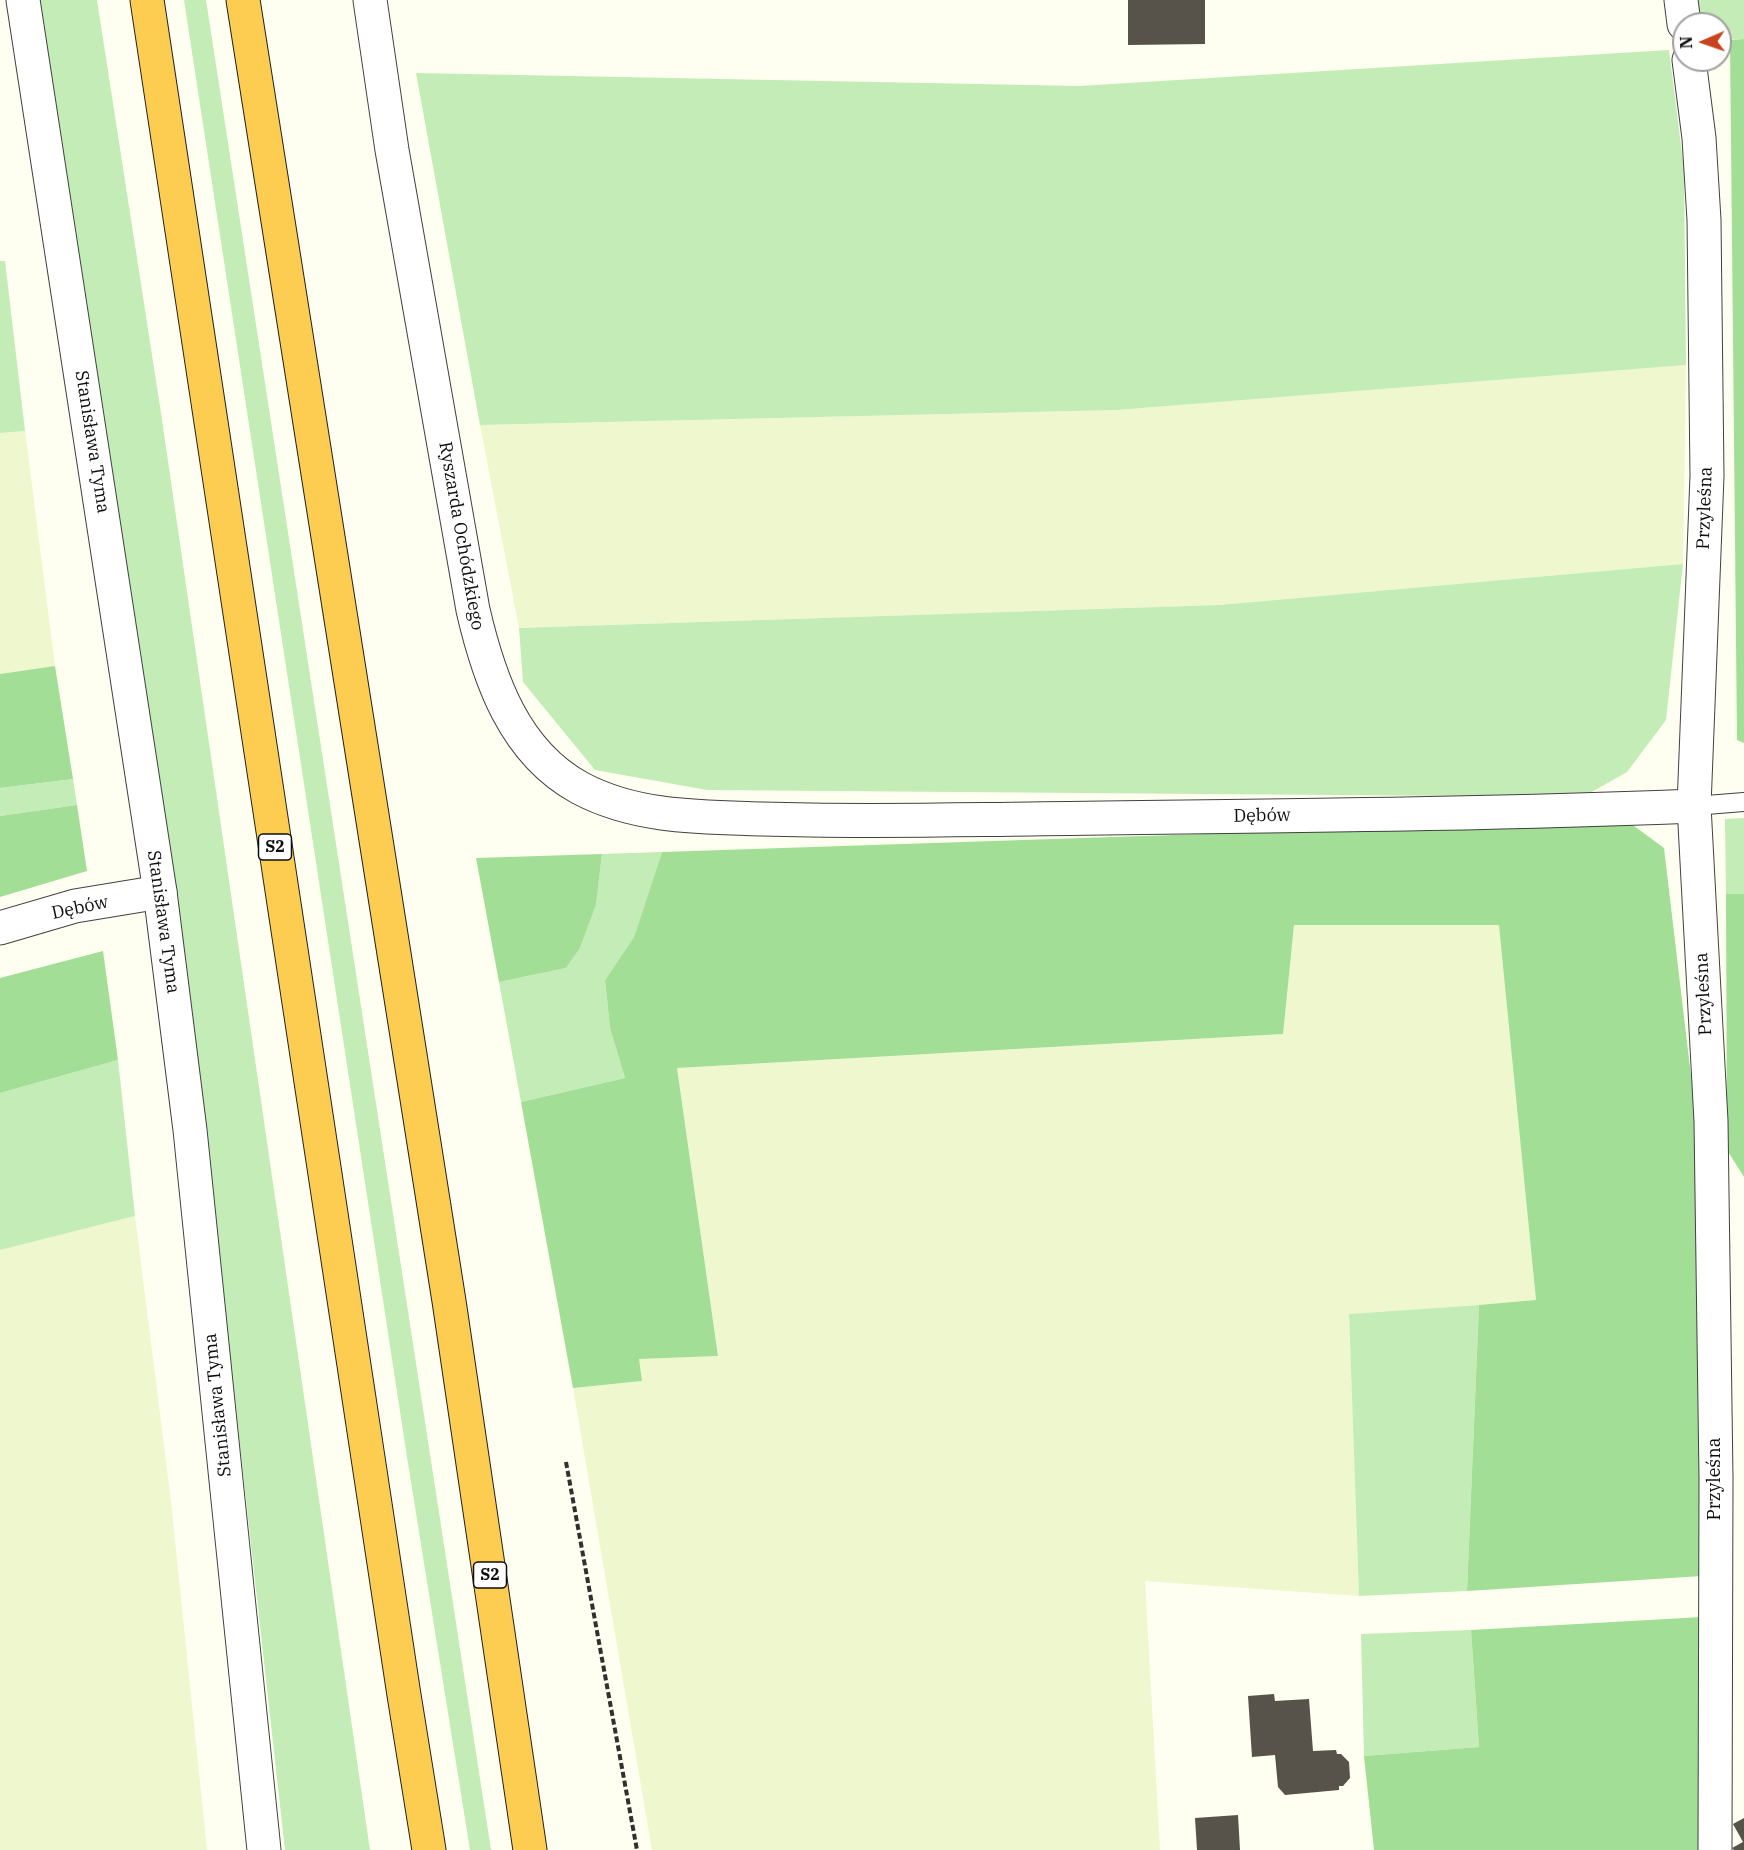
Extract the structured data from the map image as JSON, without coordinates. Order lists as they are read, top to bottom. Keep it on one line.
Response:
{"streets":{"highway":["S2"],"street":["Stanisława Tyma","Przyleśna","Ryszarda Ochódzkiego","Dębów"]},"crossings":[["Stanisława Tyma","Dębów"],["Przyleśna","Dębów"],["Ryszarda Ochódzkiego","Dębów"]],"north":"left"}
